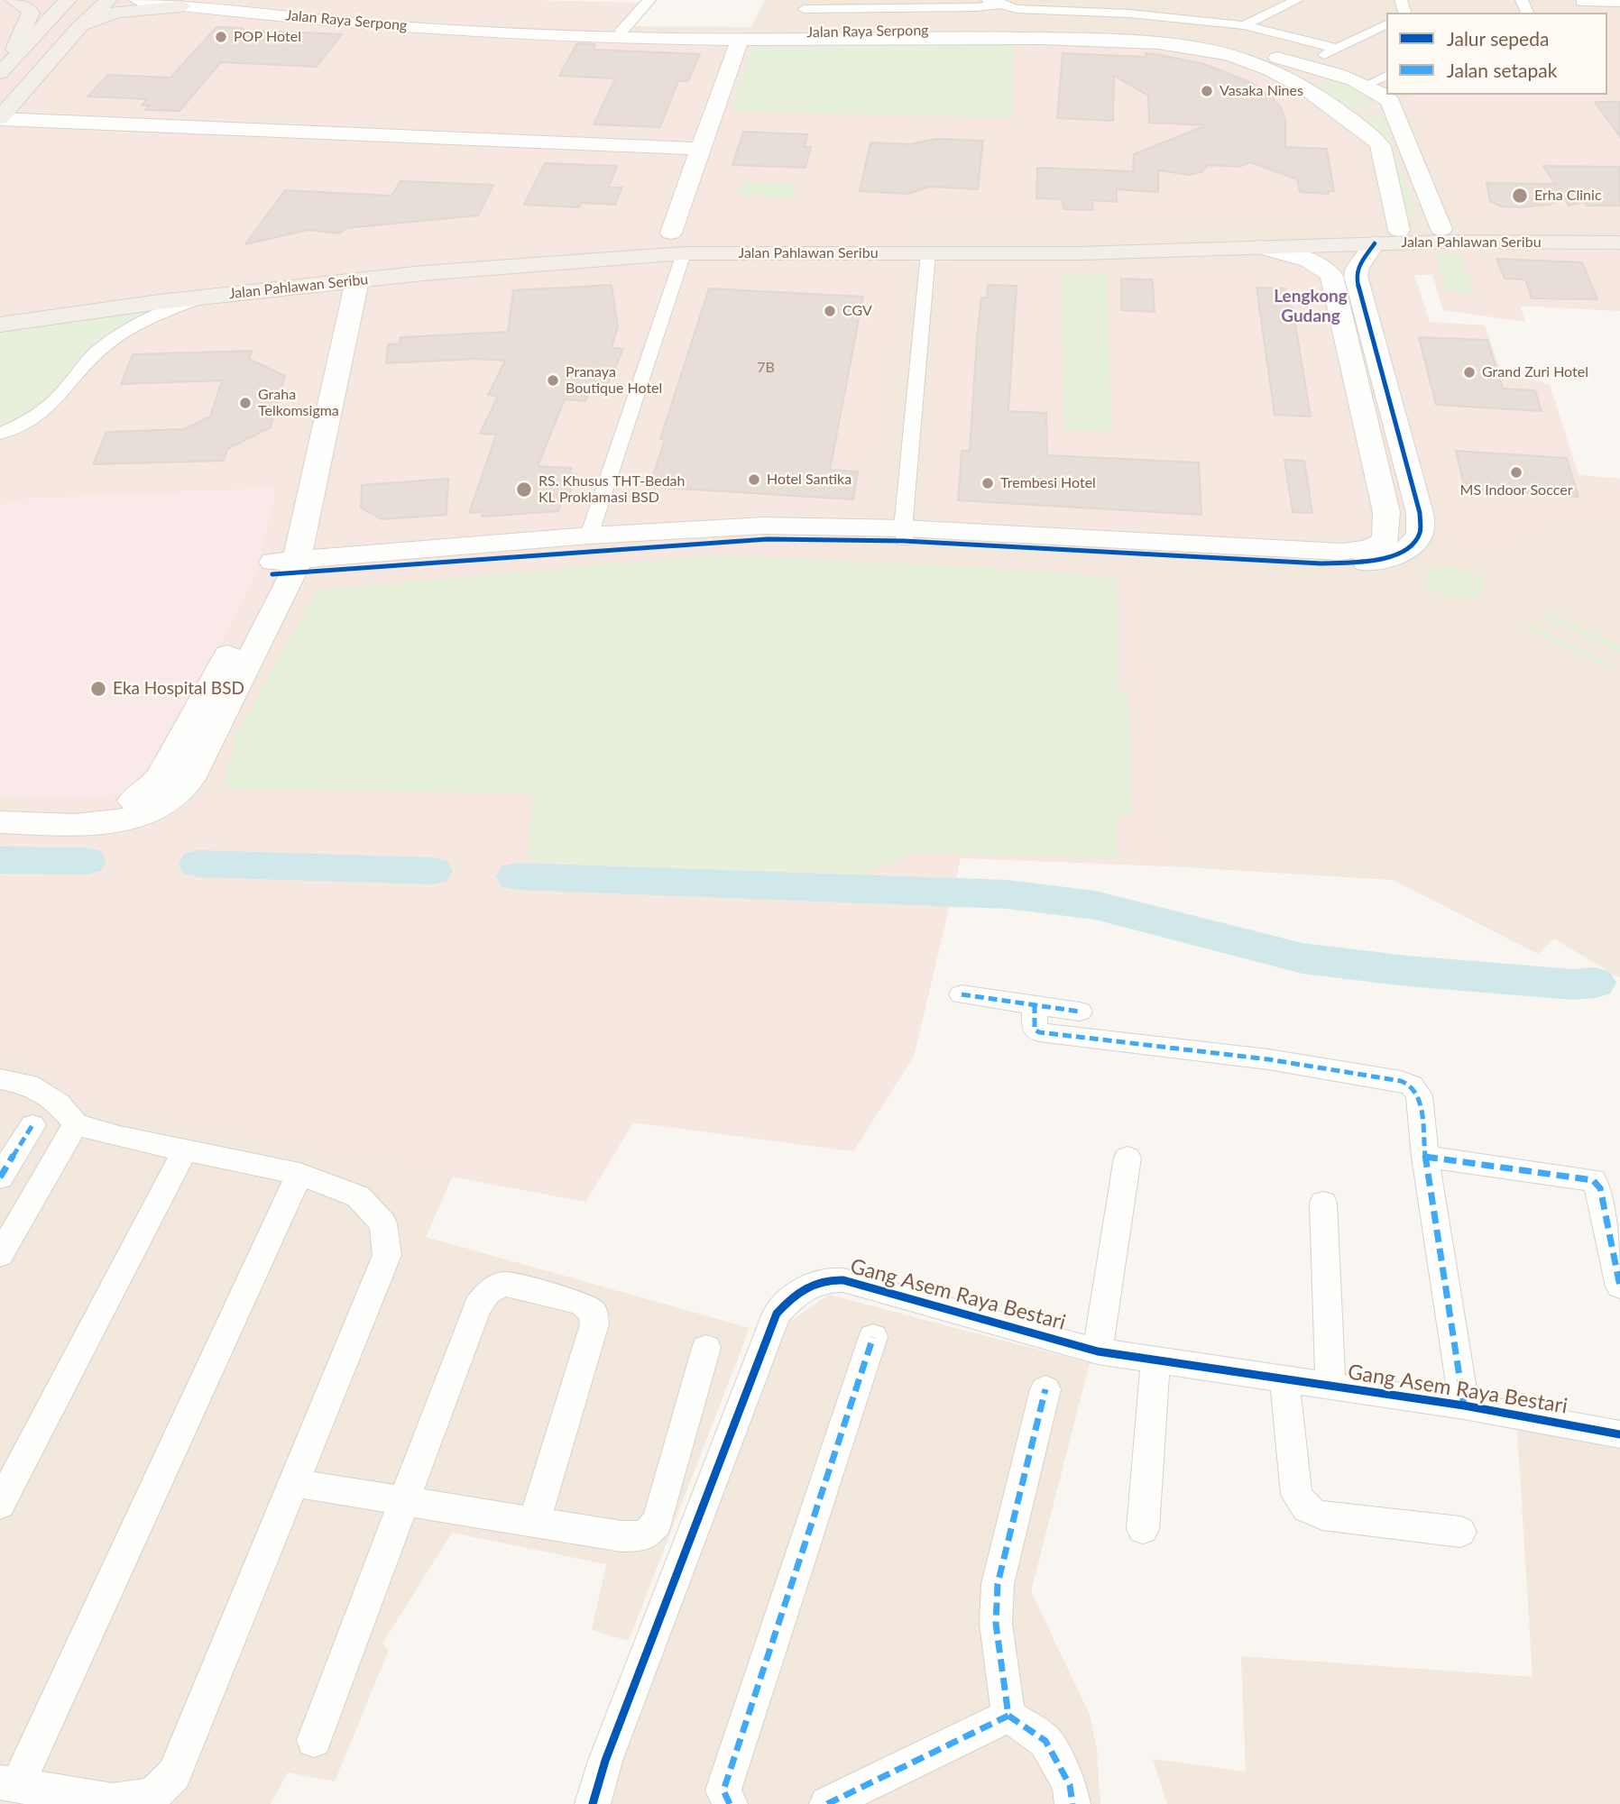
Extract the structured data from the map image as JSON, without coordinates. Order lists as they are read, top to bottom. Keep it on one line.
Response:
{"streets":{"main road":["Jalan Pahlawan Seribu"],"street":["Jalan Raya Serpong","Gang Asem Raya Bestari"]},"crossings":[["Jalan Raya Serpong","Jalan Pahlawan Seribu"]],"districts":["Lengkong Gudang"],"places":["POP Hotel","Vasaka Nines","Erha Clinic","CGV","Grand Zuri Hotel","Pranaya Boutique Hotel","Graha Telkomsigma","MS Indoor Soccer","Hotel Santika","Trembesi Hotel","RS. Khusus THT-Bedah KL Proklamasi BSD","Eka Hospital BSD"],"house_numbers":["7B"],"legend":["Jalur sepeda","Jalan setapak"]}
